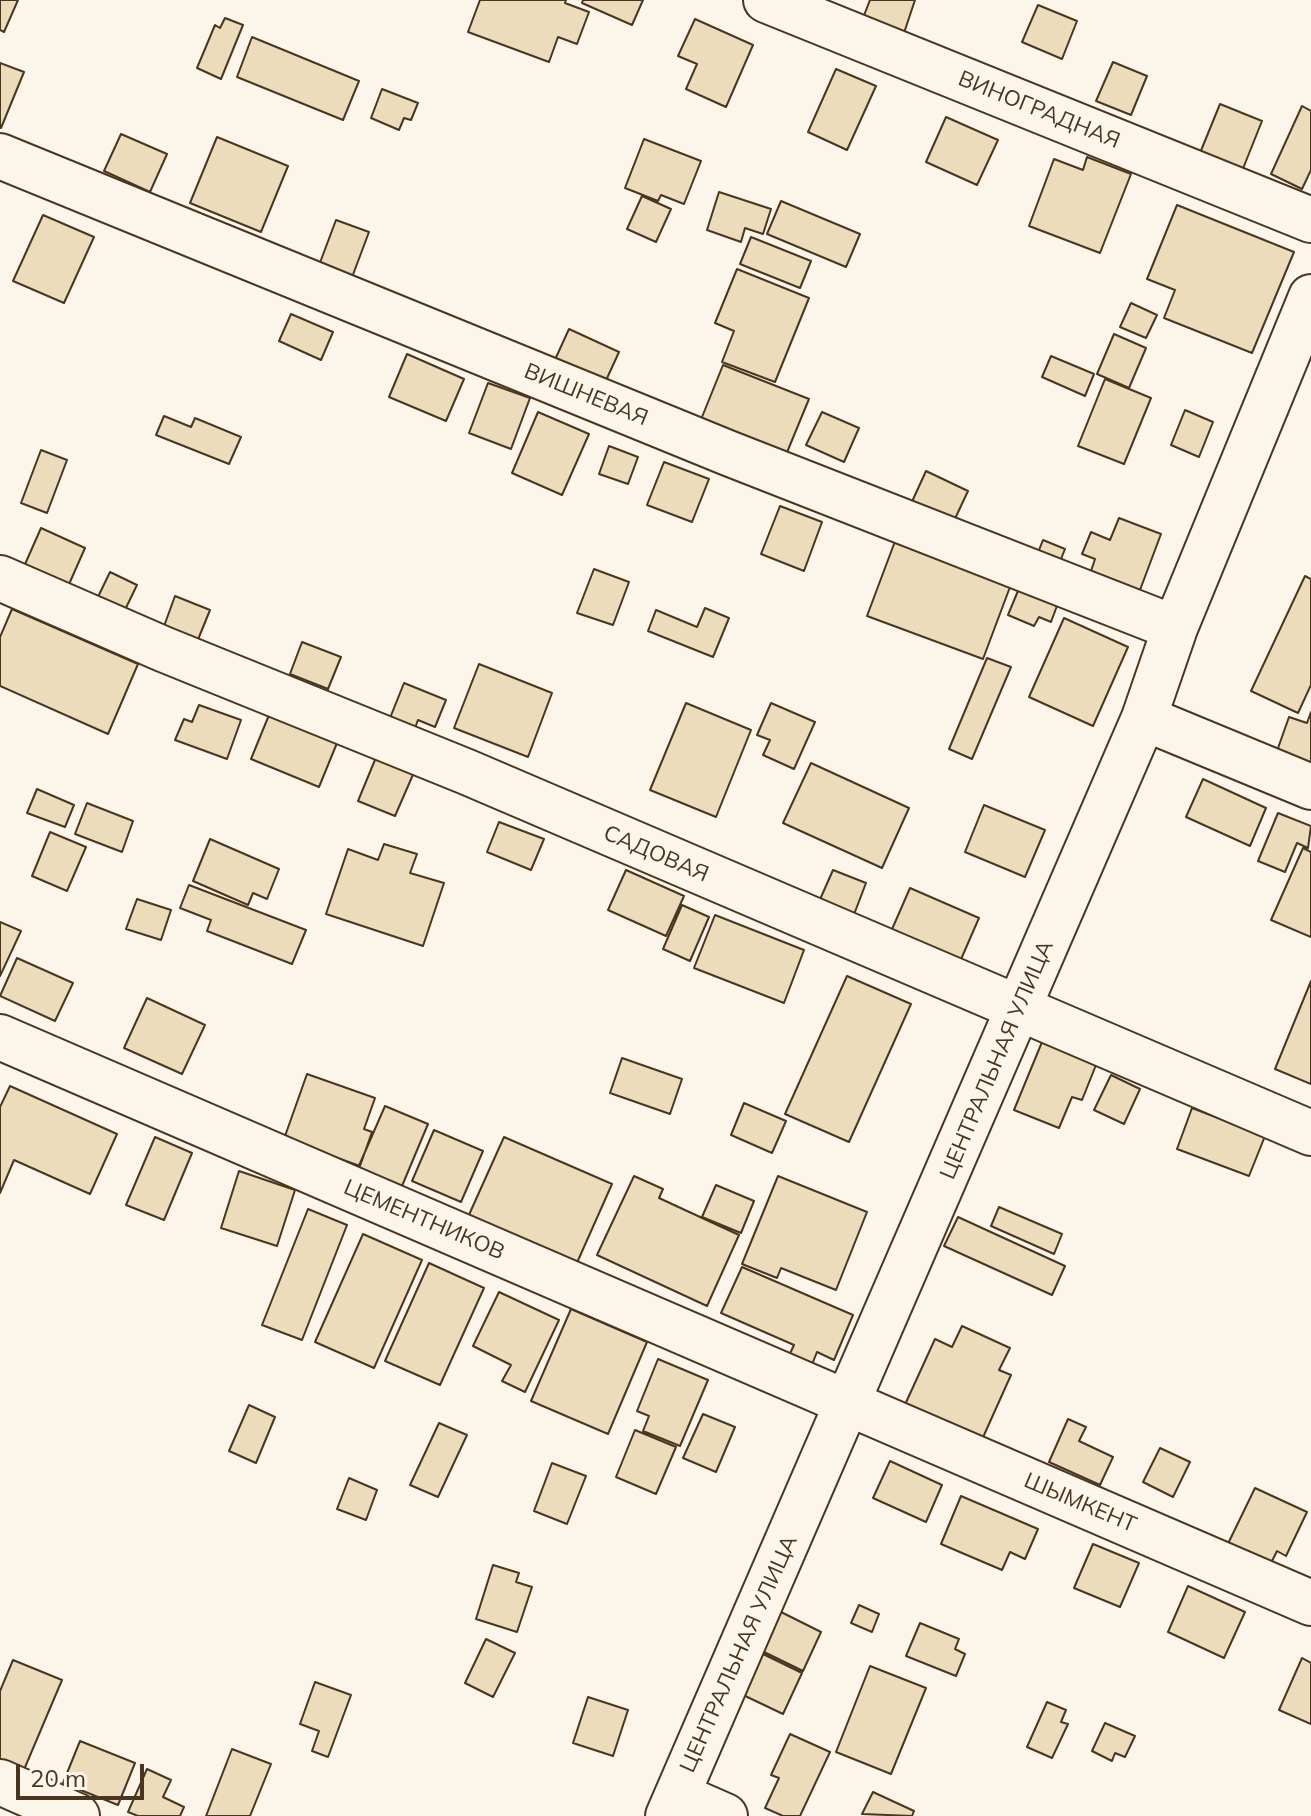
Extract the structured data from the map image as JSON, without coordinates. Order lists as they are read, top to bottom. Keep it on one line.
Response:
{"streets":{"street":["ВИНОГРАДНАЯ","ВИШНЕВАЯ","САДОВАЯ","ЦЕНТРАЛЬНАЯ УЛИЦА","ЦЕМЕНТНИКОВ","ШЫМКЕНТ"]},"crossings":[["ВИШНЕВАЯ","ЦЕНТРАЛЬНАЯ УЛИЦА"],["САДОВАЯ","ЦЕНТРАЛЬНАЯ УЛИЦА"],["ЦЕНТРАЛЬНАЯ УЛИЦА","ЦЕМЕНТНИКОВ"],["ЦЕНТРАЛЬНАЯ УЛИЦА","ШЫМКЕНТ"],["ЦЕМЕНТНИКОВ","ШЫМКЕНТ"]],"scale_bar":"20 m"}
